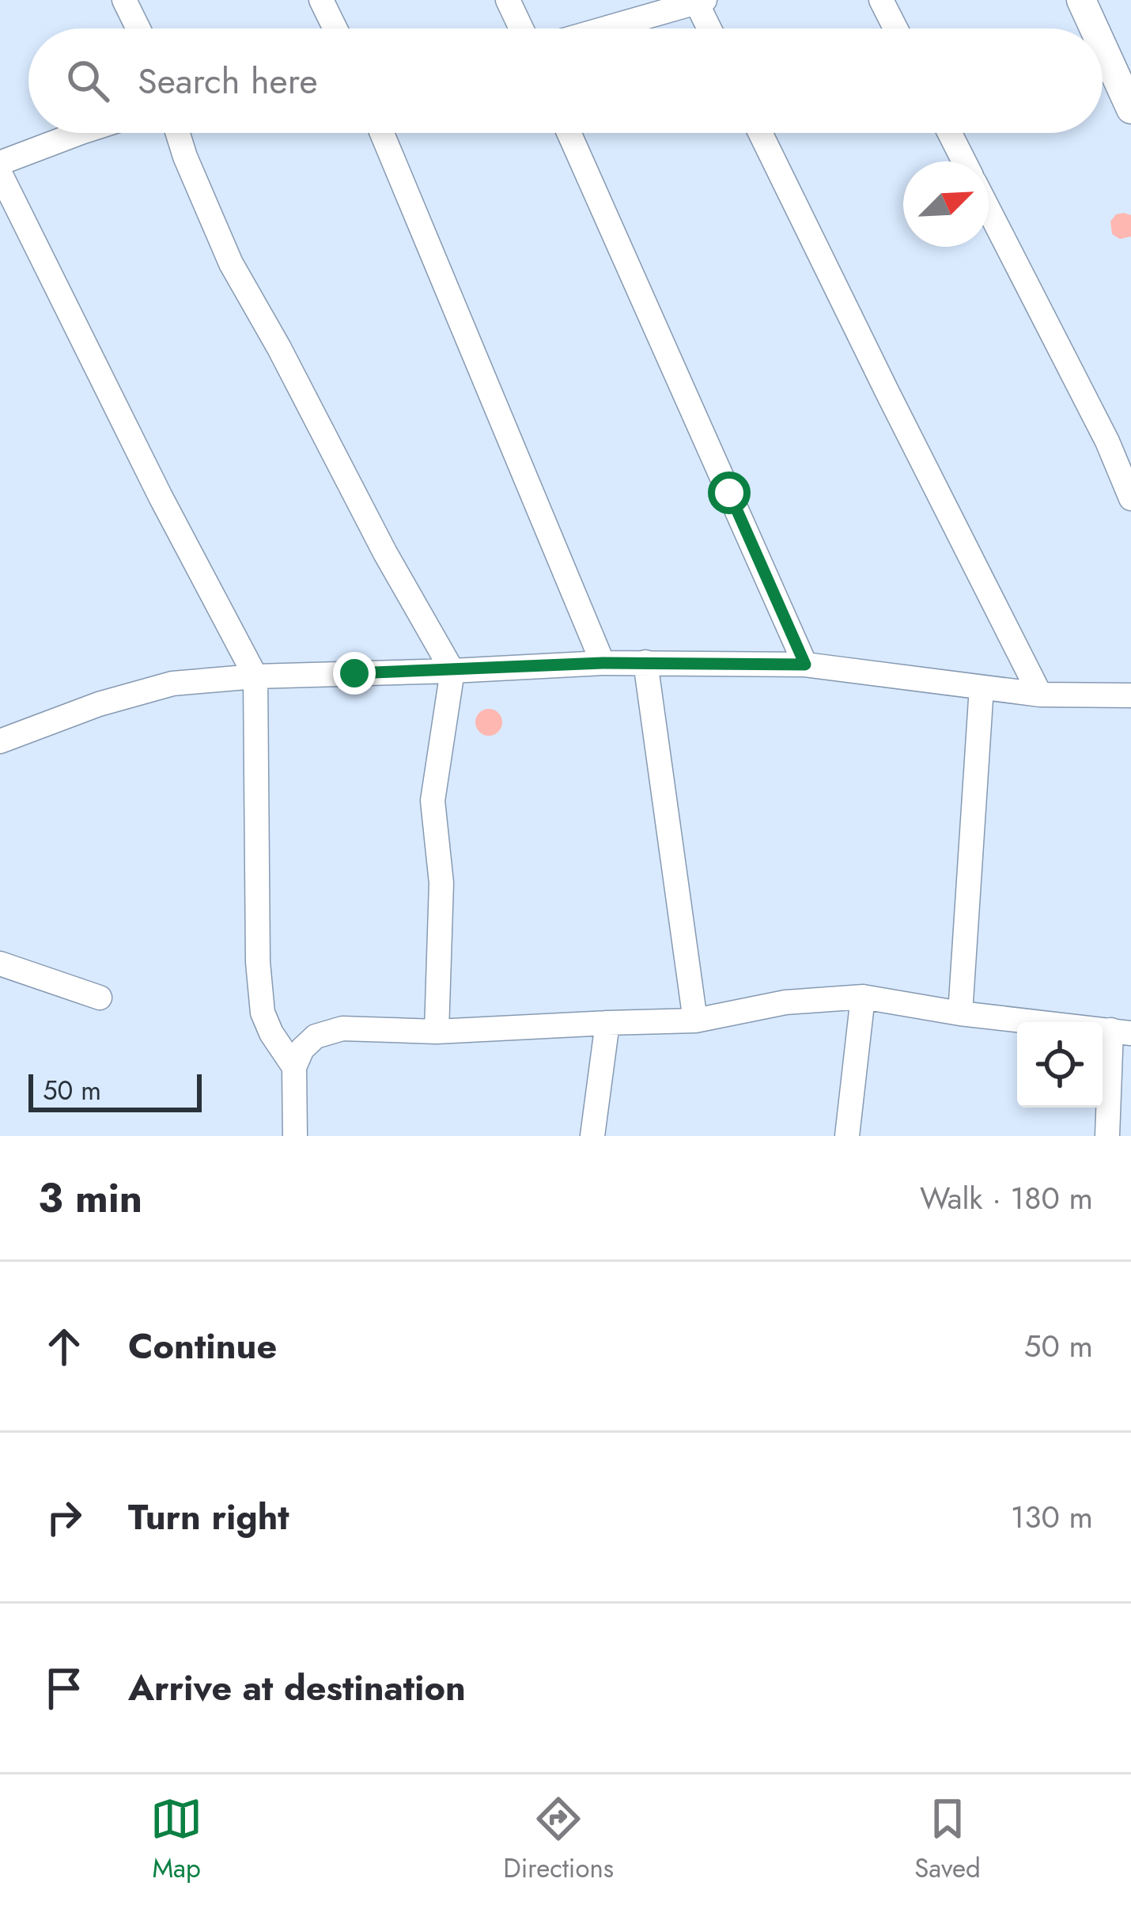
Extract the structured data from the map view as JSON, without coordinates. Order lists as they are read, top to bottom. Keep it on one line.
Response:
{"scale_bar":"50 m","north":"top right","page":{"search":"Search here","scale":"50 m","heading":["3 min","Walk · 180 m"],"list":[["Continue","50 m"],["Turn right","130 m"],"Arrive at destination"],"nav":["Map","Directions","Saved"]}}
